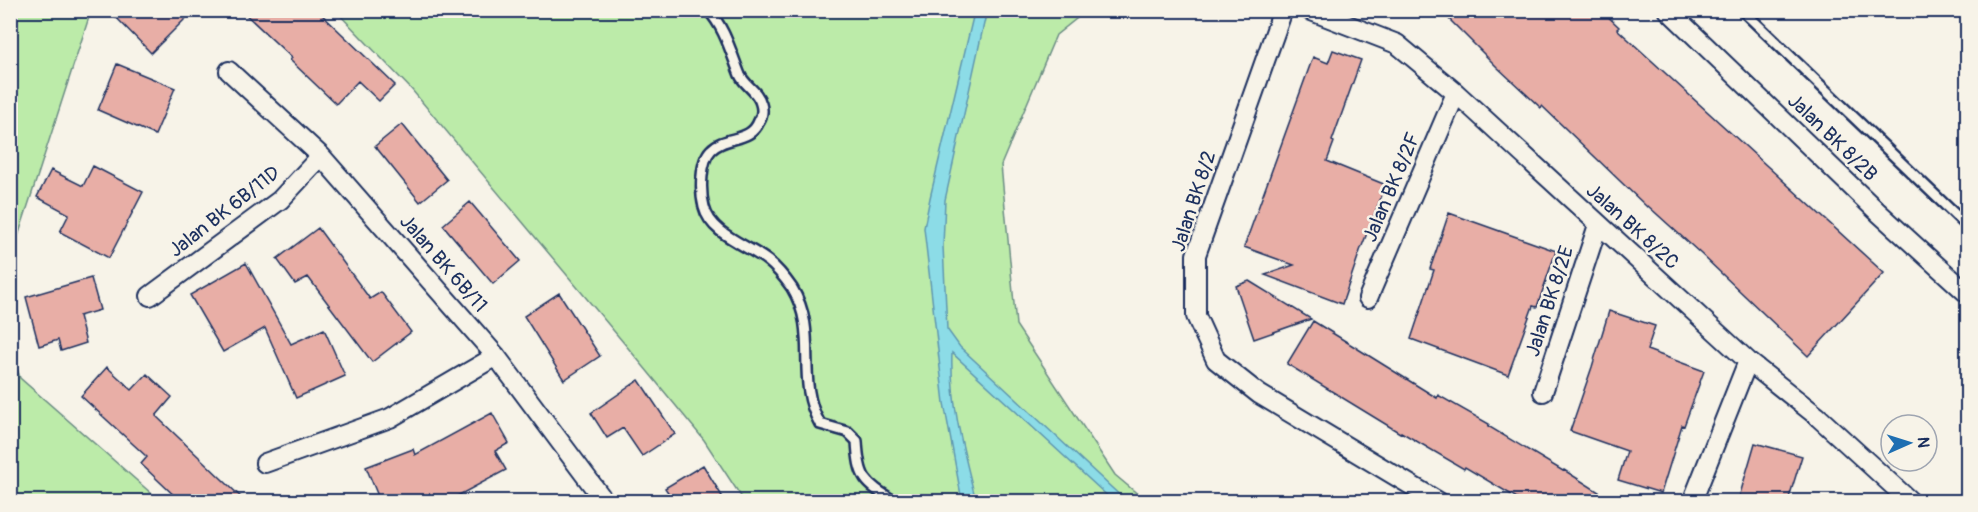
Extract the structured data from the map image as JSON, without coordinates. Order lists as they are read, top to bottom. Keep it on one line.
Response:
{"streets":{"street":["Jalan BK 8/2B","Jalan BK 8/2F","Jalan BK 8/2","Jalan BK 6B/11D","Jalan BK 8/2C","Jalan BK 6B/11","Jalan BK 8/2E"]},"crossings":[["Jalan BK 8/2F","Jalan BK 8/2C"],["Jalan BK 6B/11D","Jalan BK 6B/11"],["Jalan BK 8/2C","Jalan BK 8/2E"]],"north":"right"}
